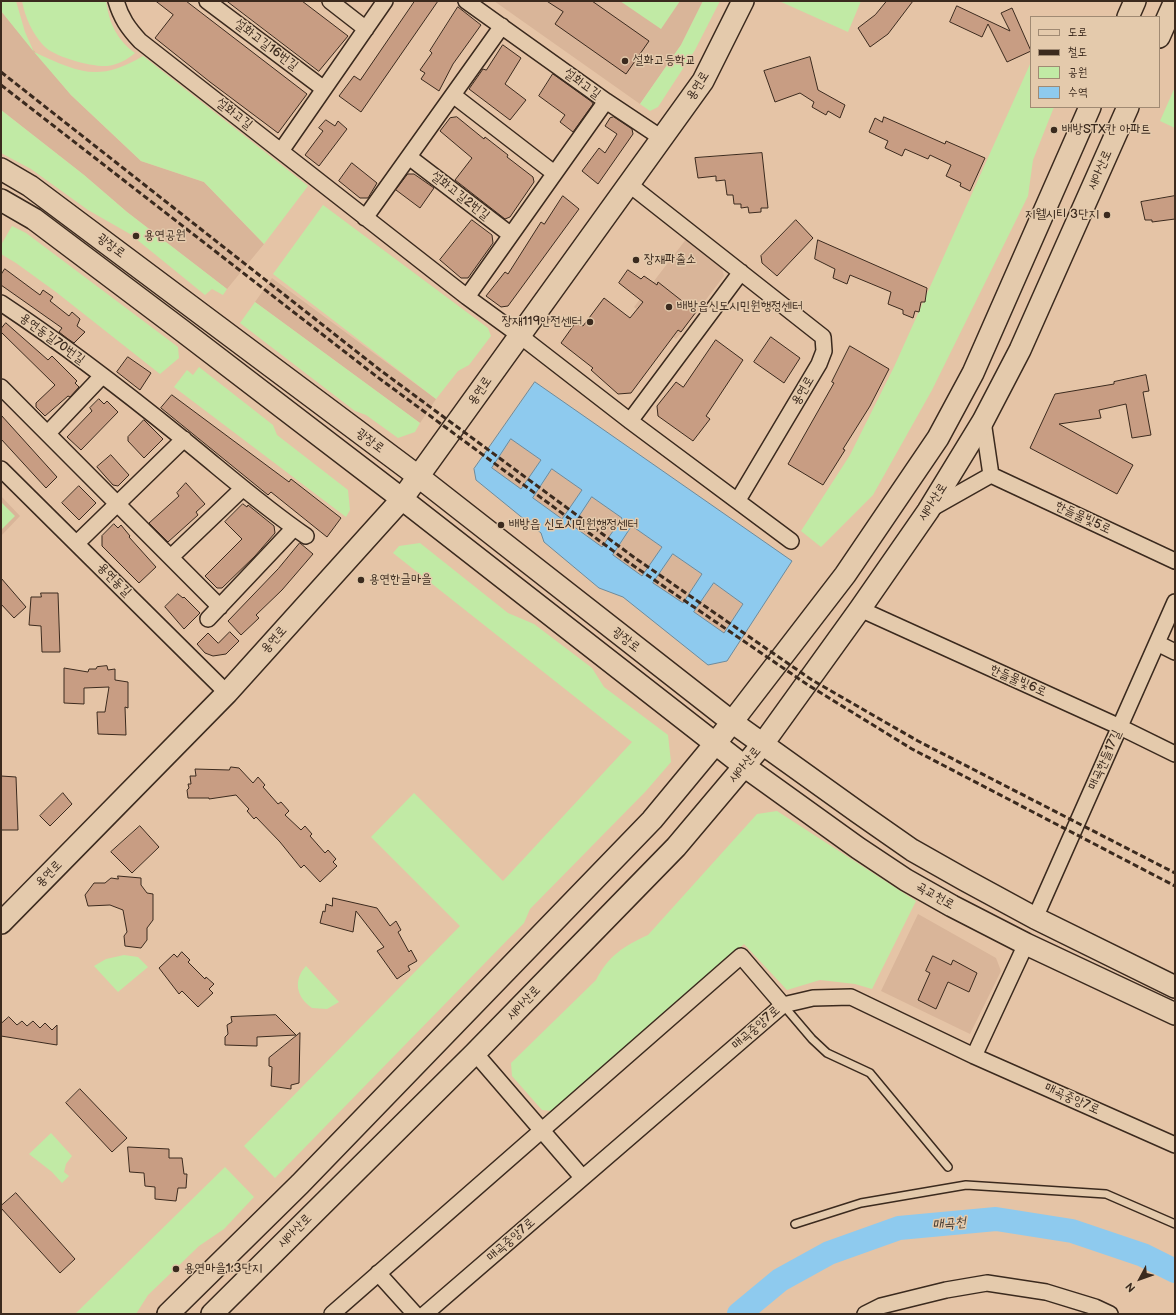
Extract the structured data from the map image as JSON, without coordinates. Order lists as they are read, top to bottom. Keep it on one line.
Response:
{"streets":{"main road":["용연로","새아산로","광장로","곡교천로"],"street":["설화고길16번길","설화고길","설화고길2번길","용연동길70번길","한들물빛5로","용연동길","한들물빛6로","매곡한들17길","매곡중앙7로"]},"crossings":[["설화고길","용연로"],["용연로","광장로"],["용연로","용연동길"],["새아산로","한들물빛6로"],["새아산로","곡교천로"],["광장로","곡교천로"],["한들물빛6로","매곡한들17길"]],"water":["매곡천"],"places":["설화고등학교","배방STX칸 아파트","지웰시티 3단지","용연공원","장재파출소","배방읍신도시민원행정센터","장재119안전센터","배방읍 신도시민원행정센터","용연한글마을","용연마을1.3단지"],"legend":["도로","철도","공원","수역"],"north":"bottom left"}
